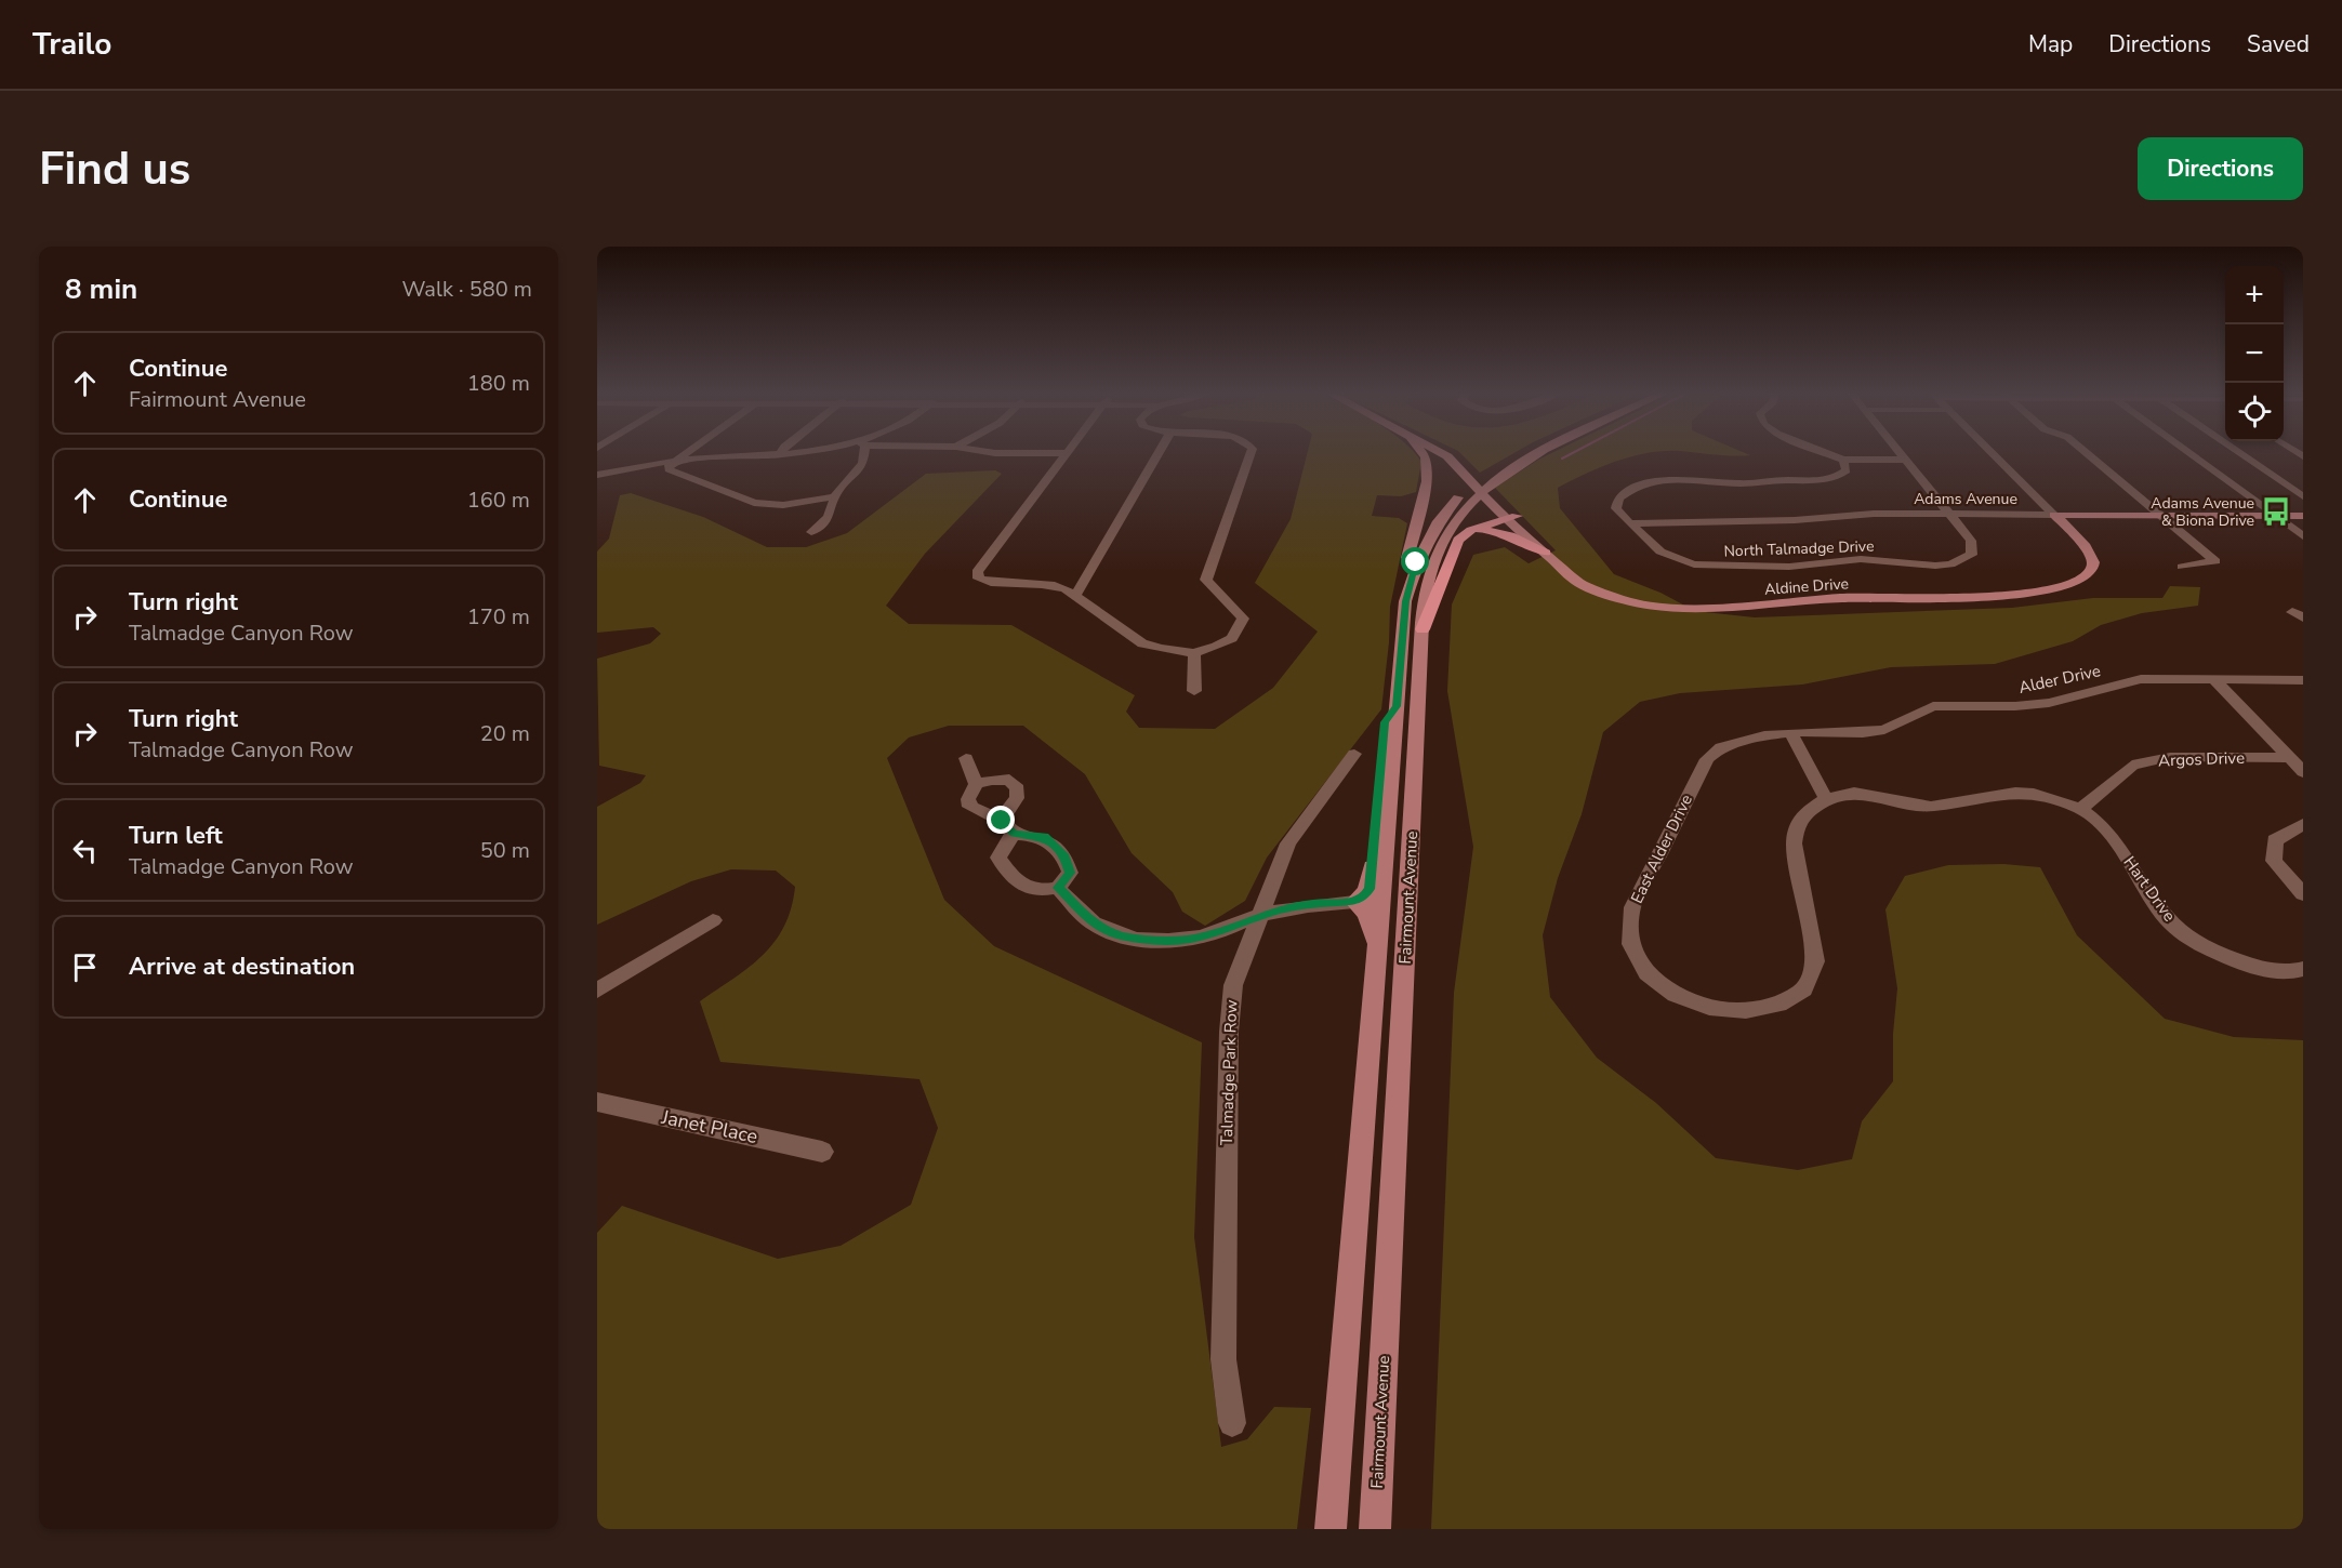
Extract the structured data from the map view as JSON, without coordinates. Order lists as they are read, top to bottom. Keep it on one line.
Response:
{"streets":{"main road":["Adams Avenue","Aldine Drive","Fairmount Avenue"],"street":["North Talmadge Drive","Alder Drive","Argos Drive","East Alder Drive","Hart Drive","Talmadge Park Row","Janet Place"]},"crossings":[["Adams Avenue","North Talmadge Drive"],["Adams Avenue","Aldine Drive"],["Alder Drive","East Alder Drive"],["Argos Drive","Hart Drive"]],"places":{"bus stop":["Adams Avenue & Biona Drive"]},"page":{"header":"Trailo","nav":["Map","Directions","Saved"],"buttons":"Directions","title":"Find us","heading":["8 min","Walk · 580 m"],"map_buttons":["+","−"],"list":[["Continue","Fairmount Avenue","180 m"],["Continue","160 m"],["Turn right","Talmadge Canyon Row","170 m"],["Turn right","Talmadge Canyon Row","20 m"],["Turn left","Talmadge Canyon Row","50 m"],"Arrive at destination"]}}
